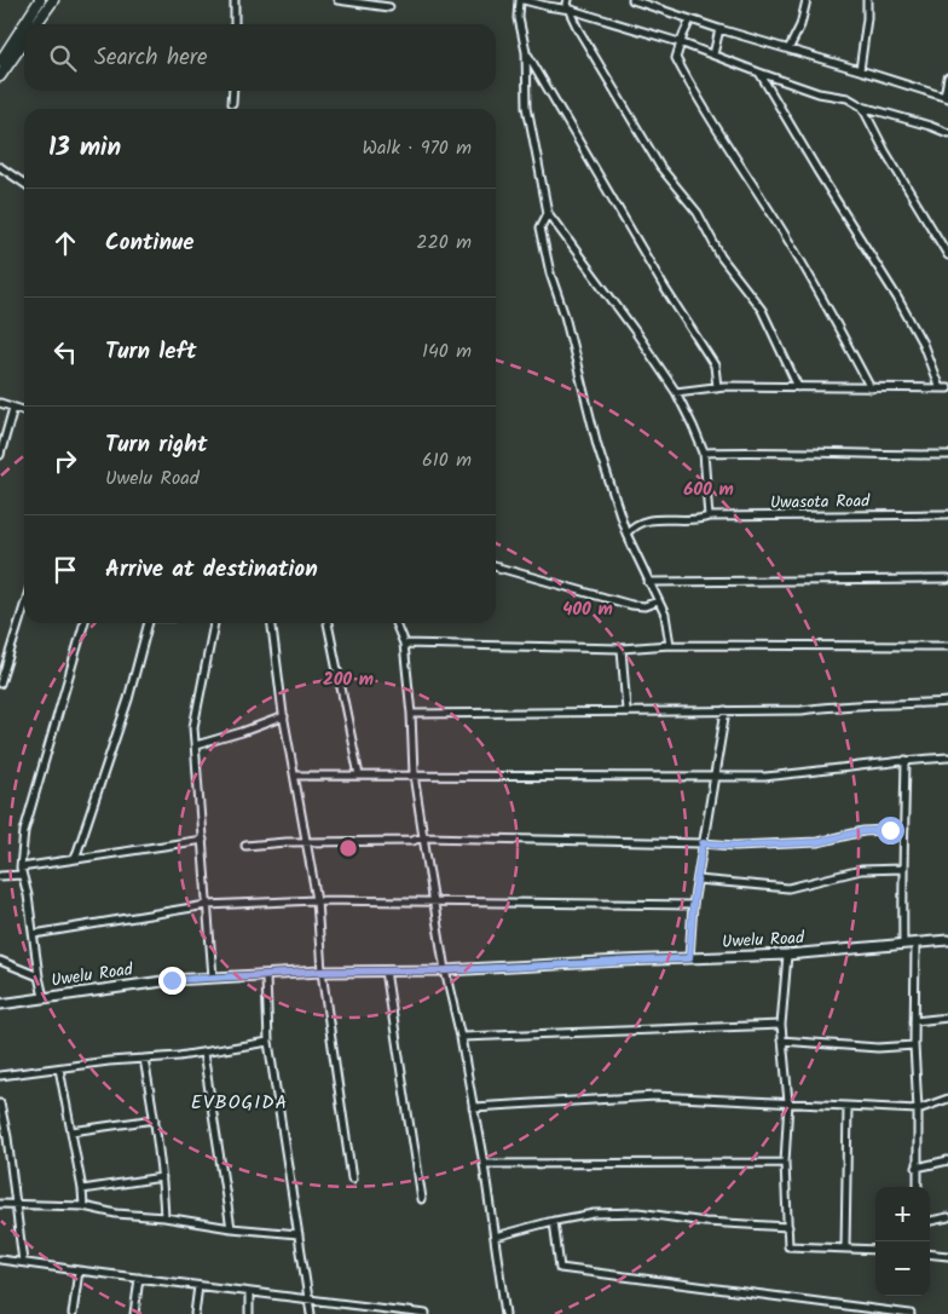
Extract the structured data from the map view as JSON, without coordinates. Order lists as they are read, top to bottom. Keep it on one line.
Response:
{"streets":{"street":["Uwasota Road","Uwelu Road"]},"districts":["EVBOGIDA"],"page":{"search":"Search here","heading":["13 min","Walk · 970 m"],"list":[["Continue","220 m"],["Turn left","140 m"],["Turn right","Uwelu Road","610 m"],"Arrive at destination"],"map_buttons":["+","−"]},"rings":["600 m","400 m","200 m"]}
